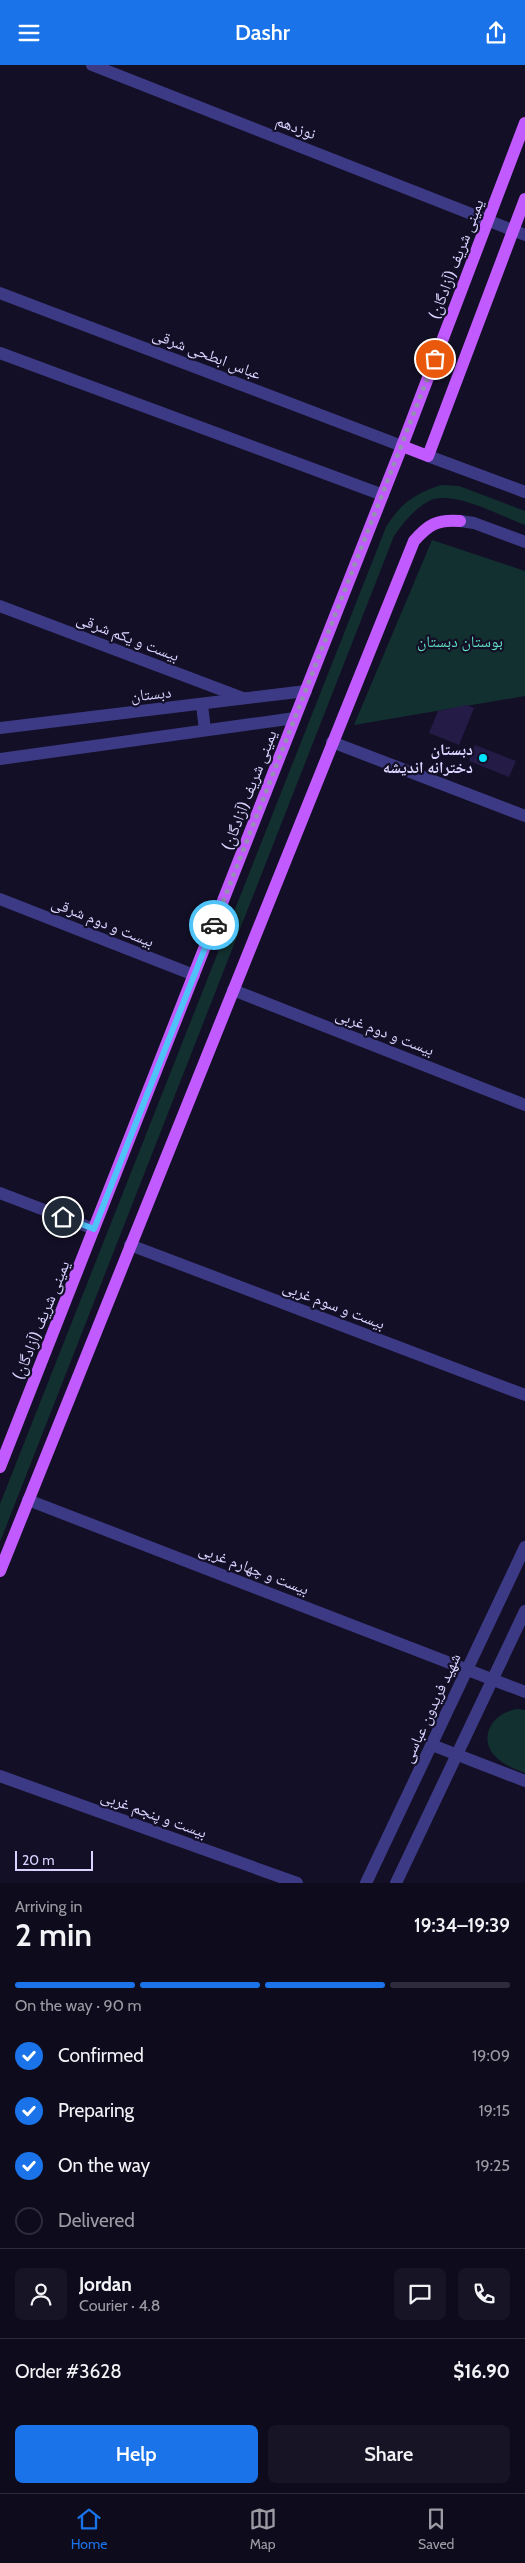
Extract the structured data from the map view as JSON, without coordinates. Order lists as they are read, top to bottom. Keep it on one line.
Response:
{"streets":{"main road":["یمینی شریف (آزادگان)"],"street":["نوزدهم","عباس ابطحی شرقی","بیست و یکم شرقی","دبستان","بیست و دوم شرقی","بیست و دوم غربی","بیست و سوم غربی","بیست و چهارم غربی","شهید فریدون عباسی","بیست و پنجم غربی"]},"crossings":[["نوزدهم","یمینی شریف (آزادگان)"],["یمینی شریف (آزادگان)","عباس ابطحی شرقی"],["یمینی شریف (آزادگان)","دبستان"],["یمینی شریف (آزادگان)","بیست و دوم شرقی"],["بیست و یکم شرقی","دبستان"],["بیست و چهارم غربی","شهید فریدون عباسی"]],"parks":["بوستان دبستان"],"places":["دبستان دخترانه اندیشه"],"scale_bar":"20 m","page":{"header":"Dashr","scale":"20 m","heading":["2 min","Arriving in","19:34–19:39"],"panel":["Jordan","Courier · 4.8","Order #3628","$16.90"],"bar":"On the way · 90 m","list":[["Confirmed","19:09"],["Preparing","19:15"],["On the way","19:25"],"Delivered"],"buttons":["Help","Share"],"tabs":["Home","Map","Saved"]}}
